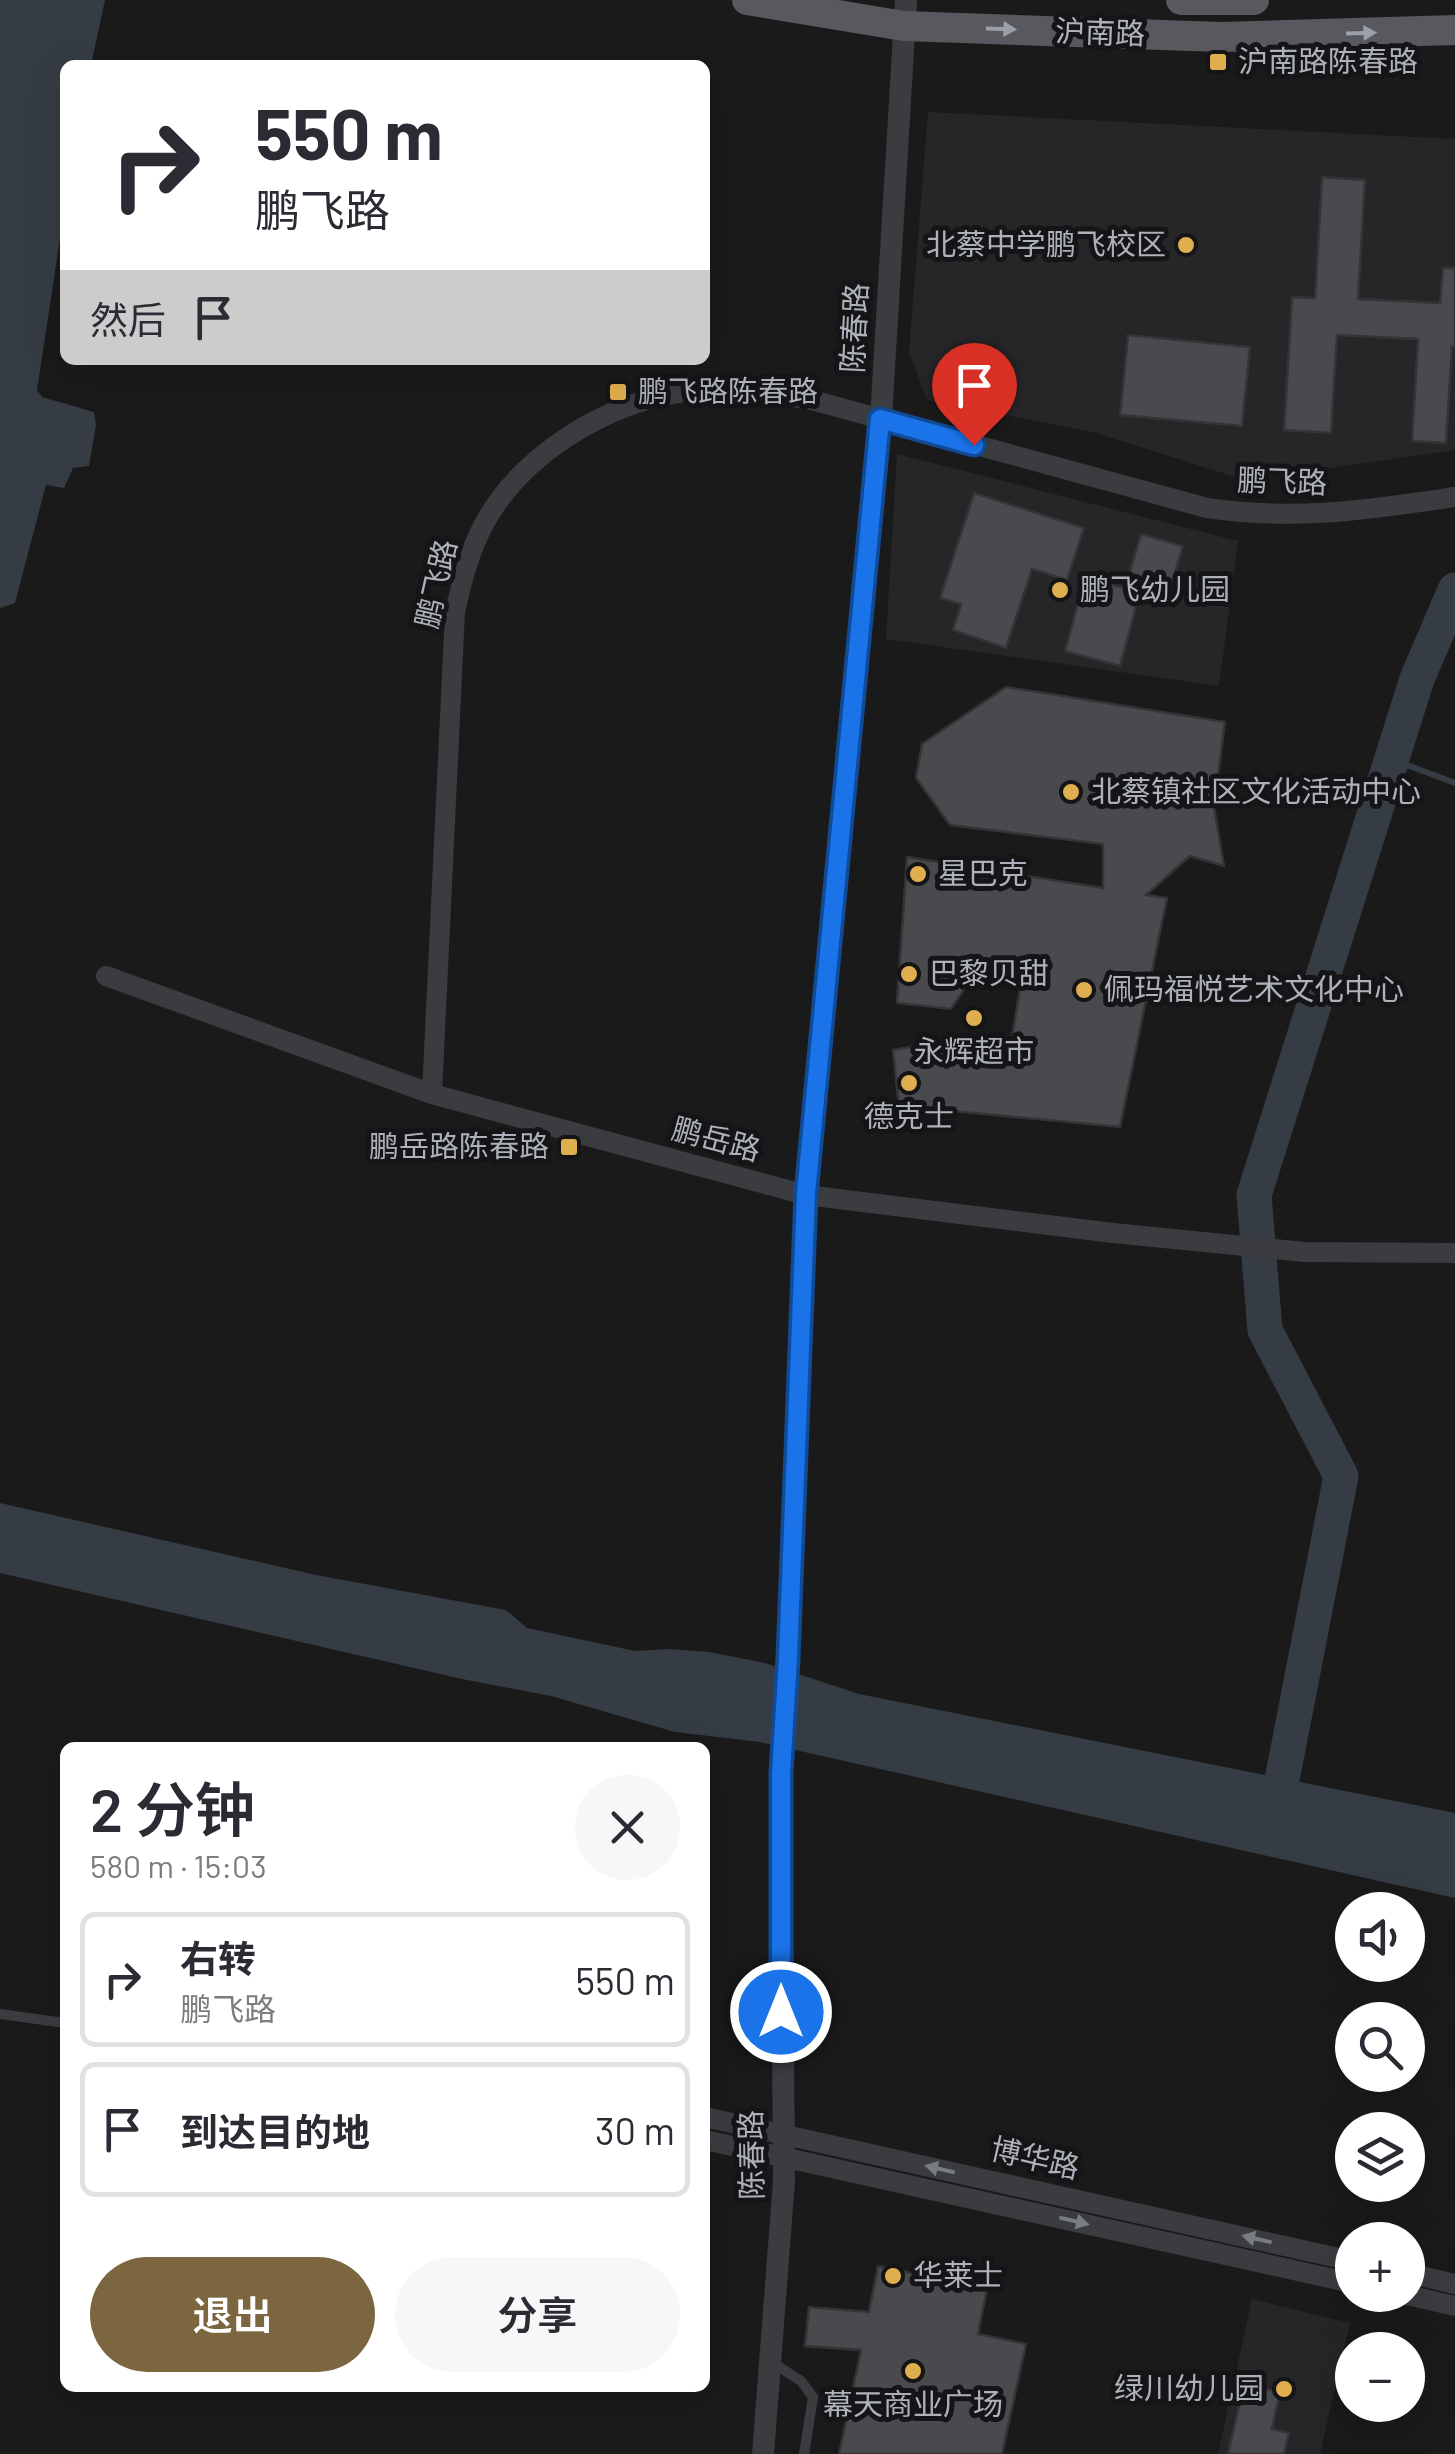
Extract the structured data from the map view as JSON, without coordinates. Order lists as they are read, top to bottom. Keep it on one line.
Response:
{"streets":{"main road":["沪南路"],"street":["陈春路","鹏飞路","鹏岳路","博华路"]},"crossings":[["沪南路","陈春路"],["陈春路","鹏飞路"],["陈春路","鹏岳路"],["陈春路","博华路"],["鹏飞路","鹏岳路"]],"one_way":["沪南路"],"places":{"transit":["沪南路陈春路","鹏飞路陈春路","鹏岳路陈春路"],"other":["北蔡中学鹏飞校区","鹏飞幼儿园","北蔡镇社区文化活动中心","星巴克","巴黎贝甜","佩玛福悦艺术文化中心","永辉超市","德克士","华莱士","幕天商业广场","绿川幼儿园"]},"page":{"turn":["550 m","鹏飞路"],"then":"然后","heading":["2 分钟","580 m · 15:03"],"map_buttons":["+","−"],"list":[{"name":"右转","note":"鹏飞路","value":"550 m"},{"name":"到达目的地","value":"30 m"}],"buttons":["退出","分享"]}}
